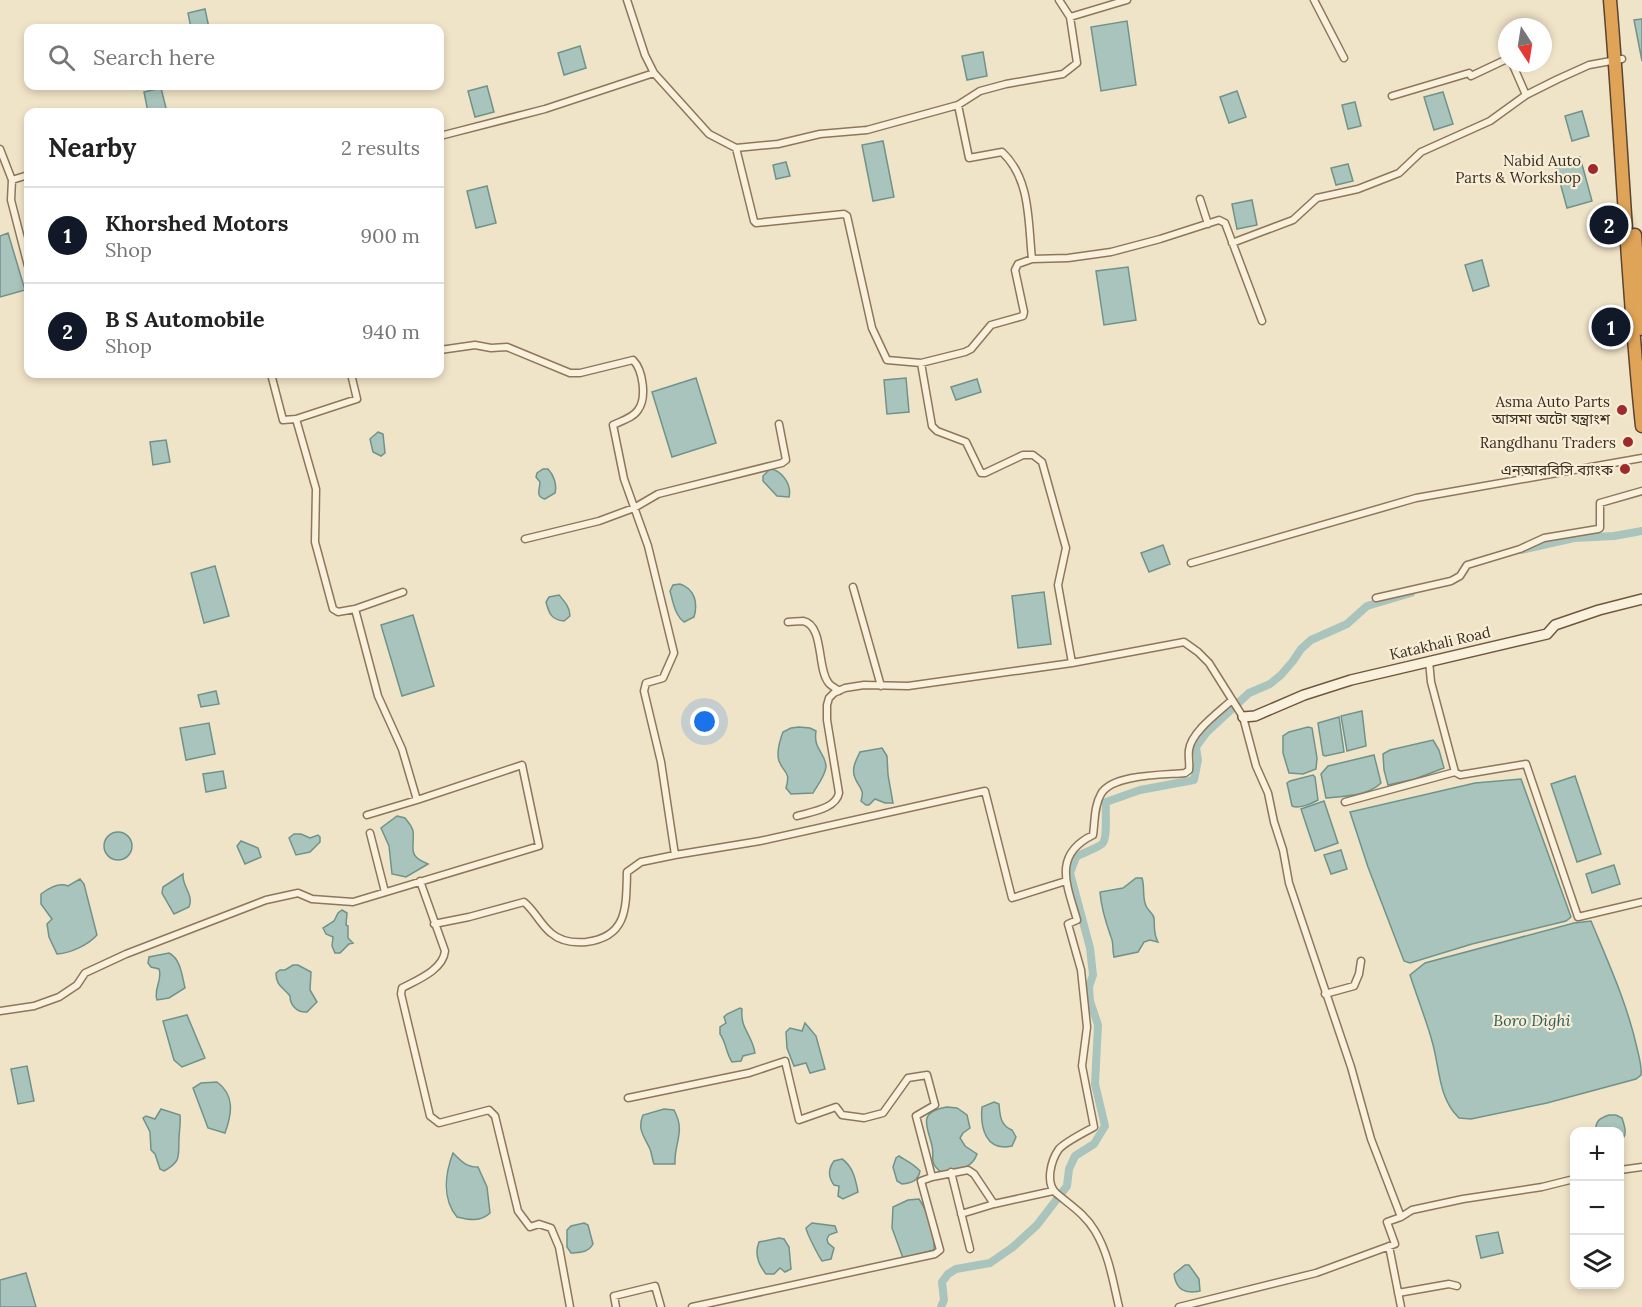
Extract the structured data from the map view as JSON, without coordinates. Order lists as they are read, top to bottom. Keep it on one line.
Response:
{"streets":{"street":["Katakhali Road"]},"water":["Boro Dighi"],"places":["Nabid Auto Parts & Workshop","Asma Auto Parts আসমা অটো যন্ত্রাংশ","Rangdhanu Traders","এনআরবিসি ব্যাংক"],"north":"bottom","page":{"search":"Search here","heading":["Nearby","2 results"],"list":[{"mark":"1","name":"Khorshed Motors","note":"Shop","value":"900 m"},{"mark":"2","name":"B S Automobile","note":"Shop","value":"940 m"}],"pins":["2","1"],"map_buttons":["+","−"]}}
